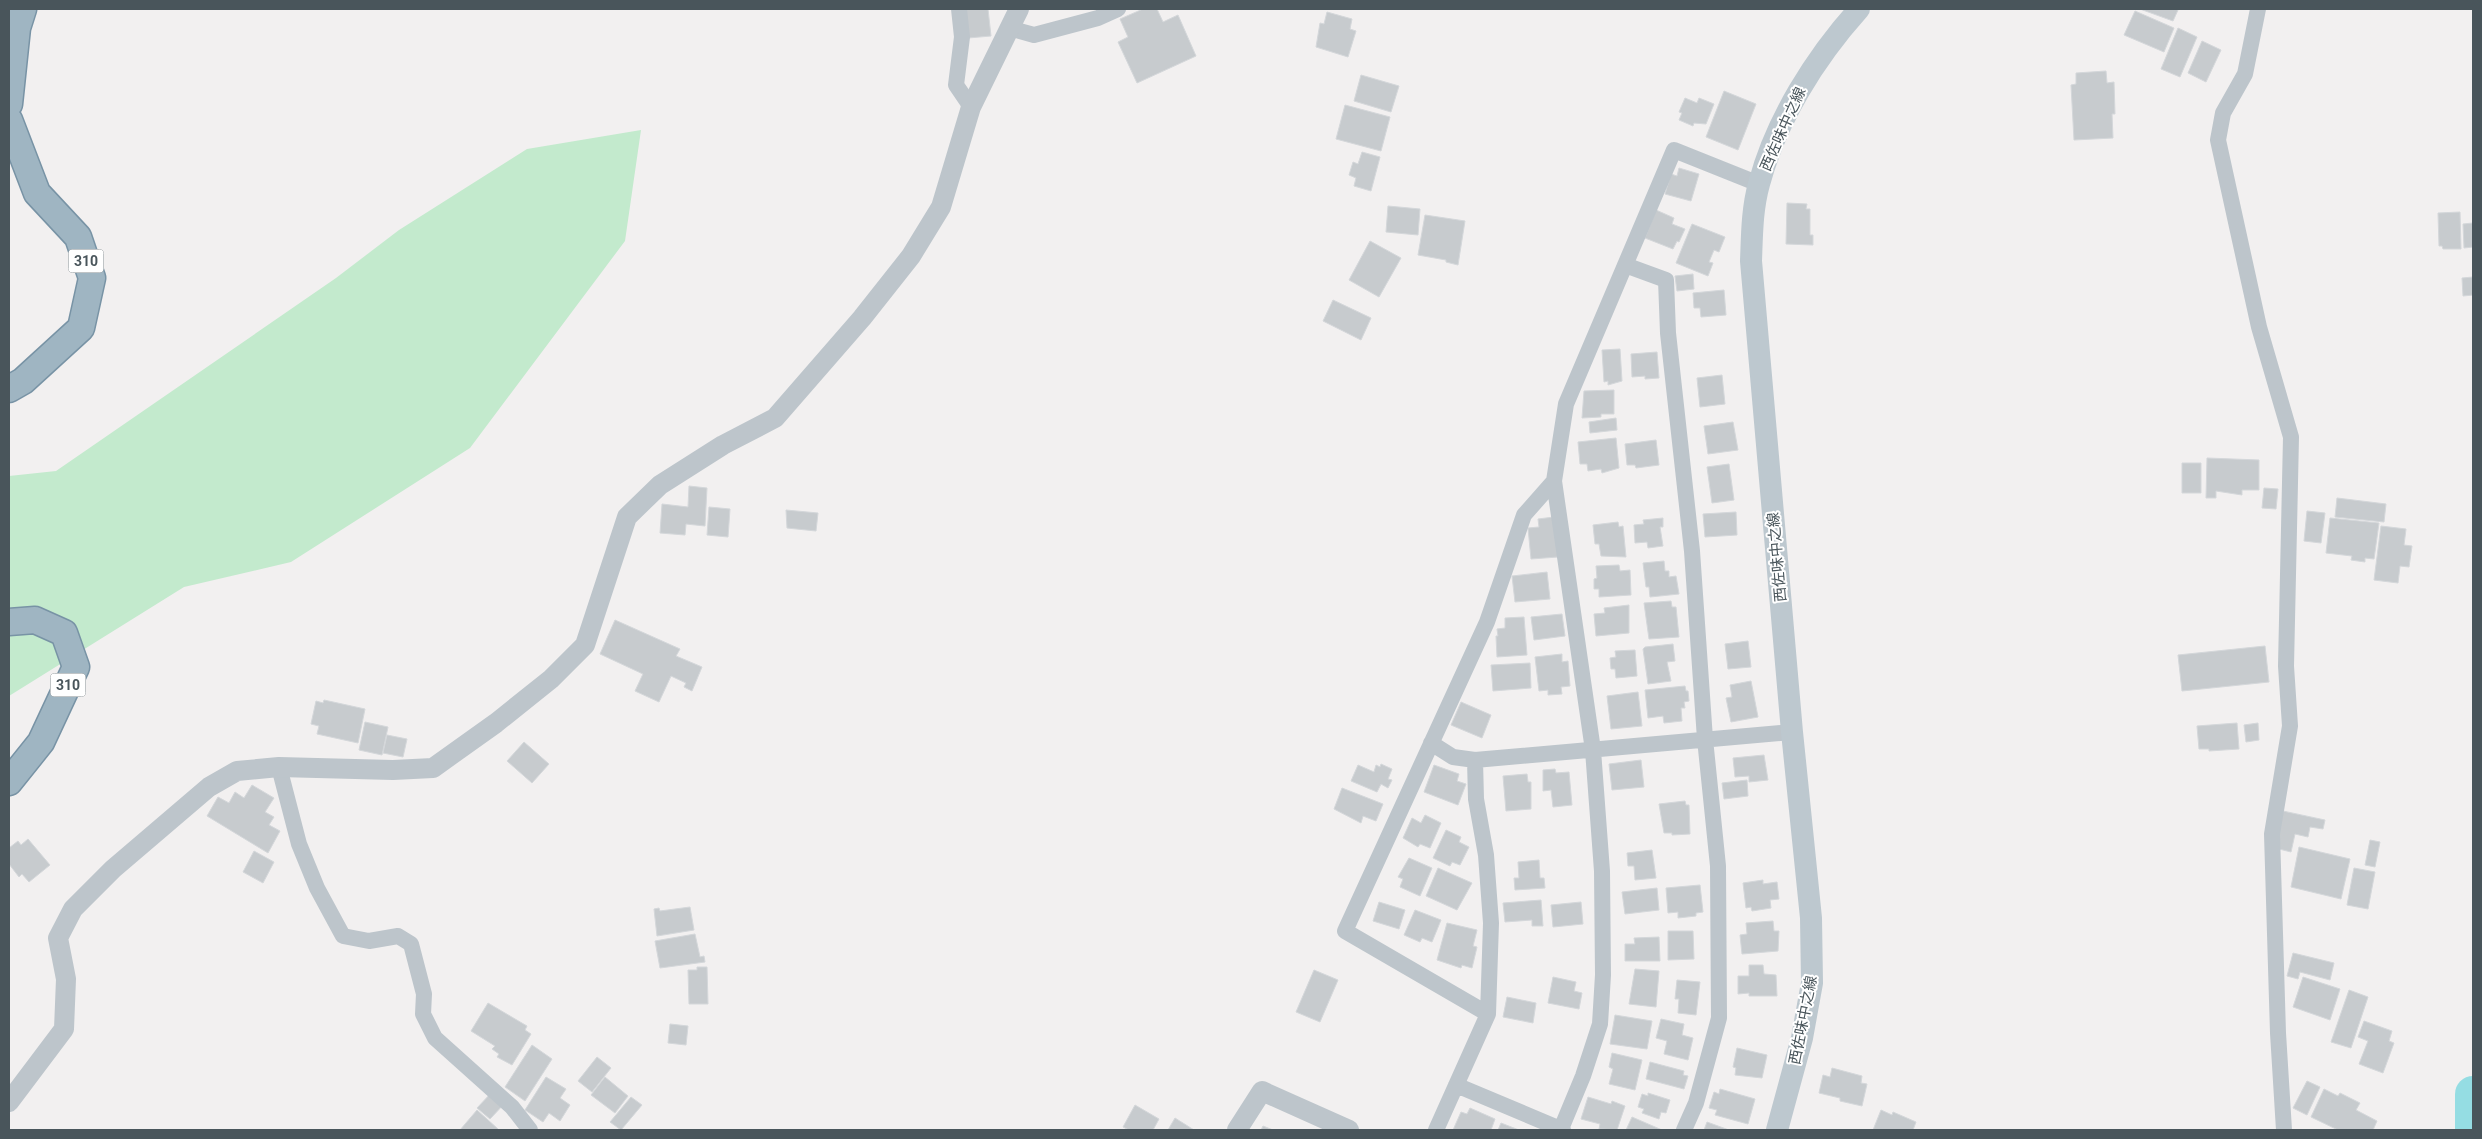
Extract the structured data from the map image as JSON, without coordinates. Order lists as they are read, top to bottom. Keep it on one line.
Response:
{"streets":{"highway":["310"],"main road":["西佐味中之線"]}}
